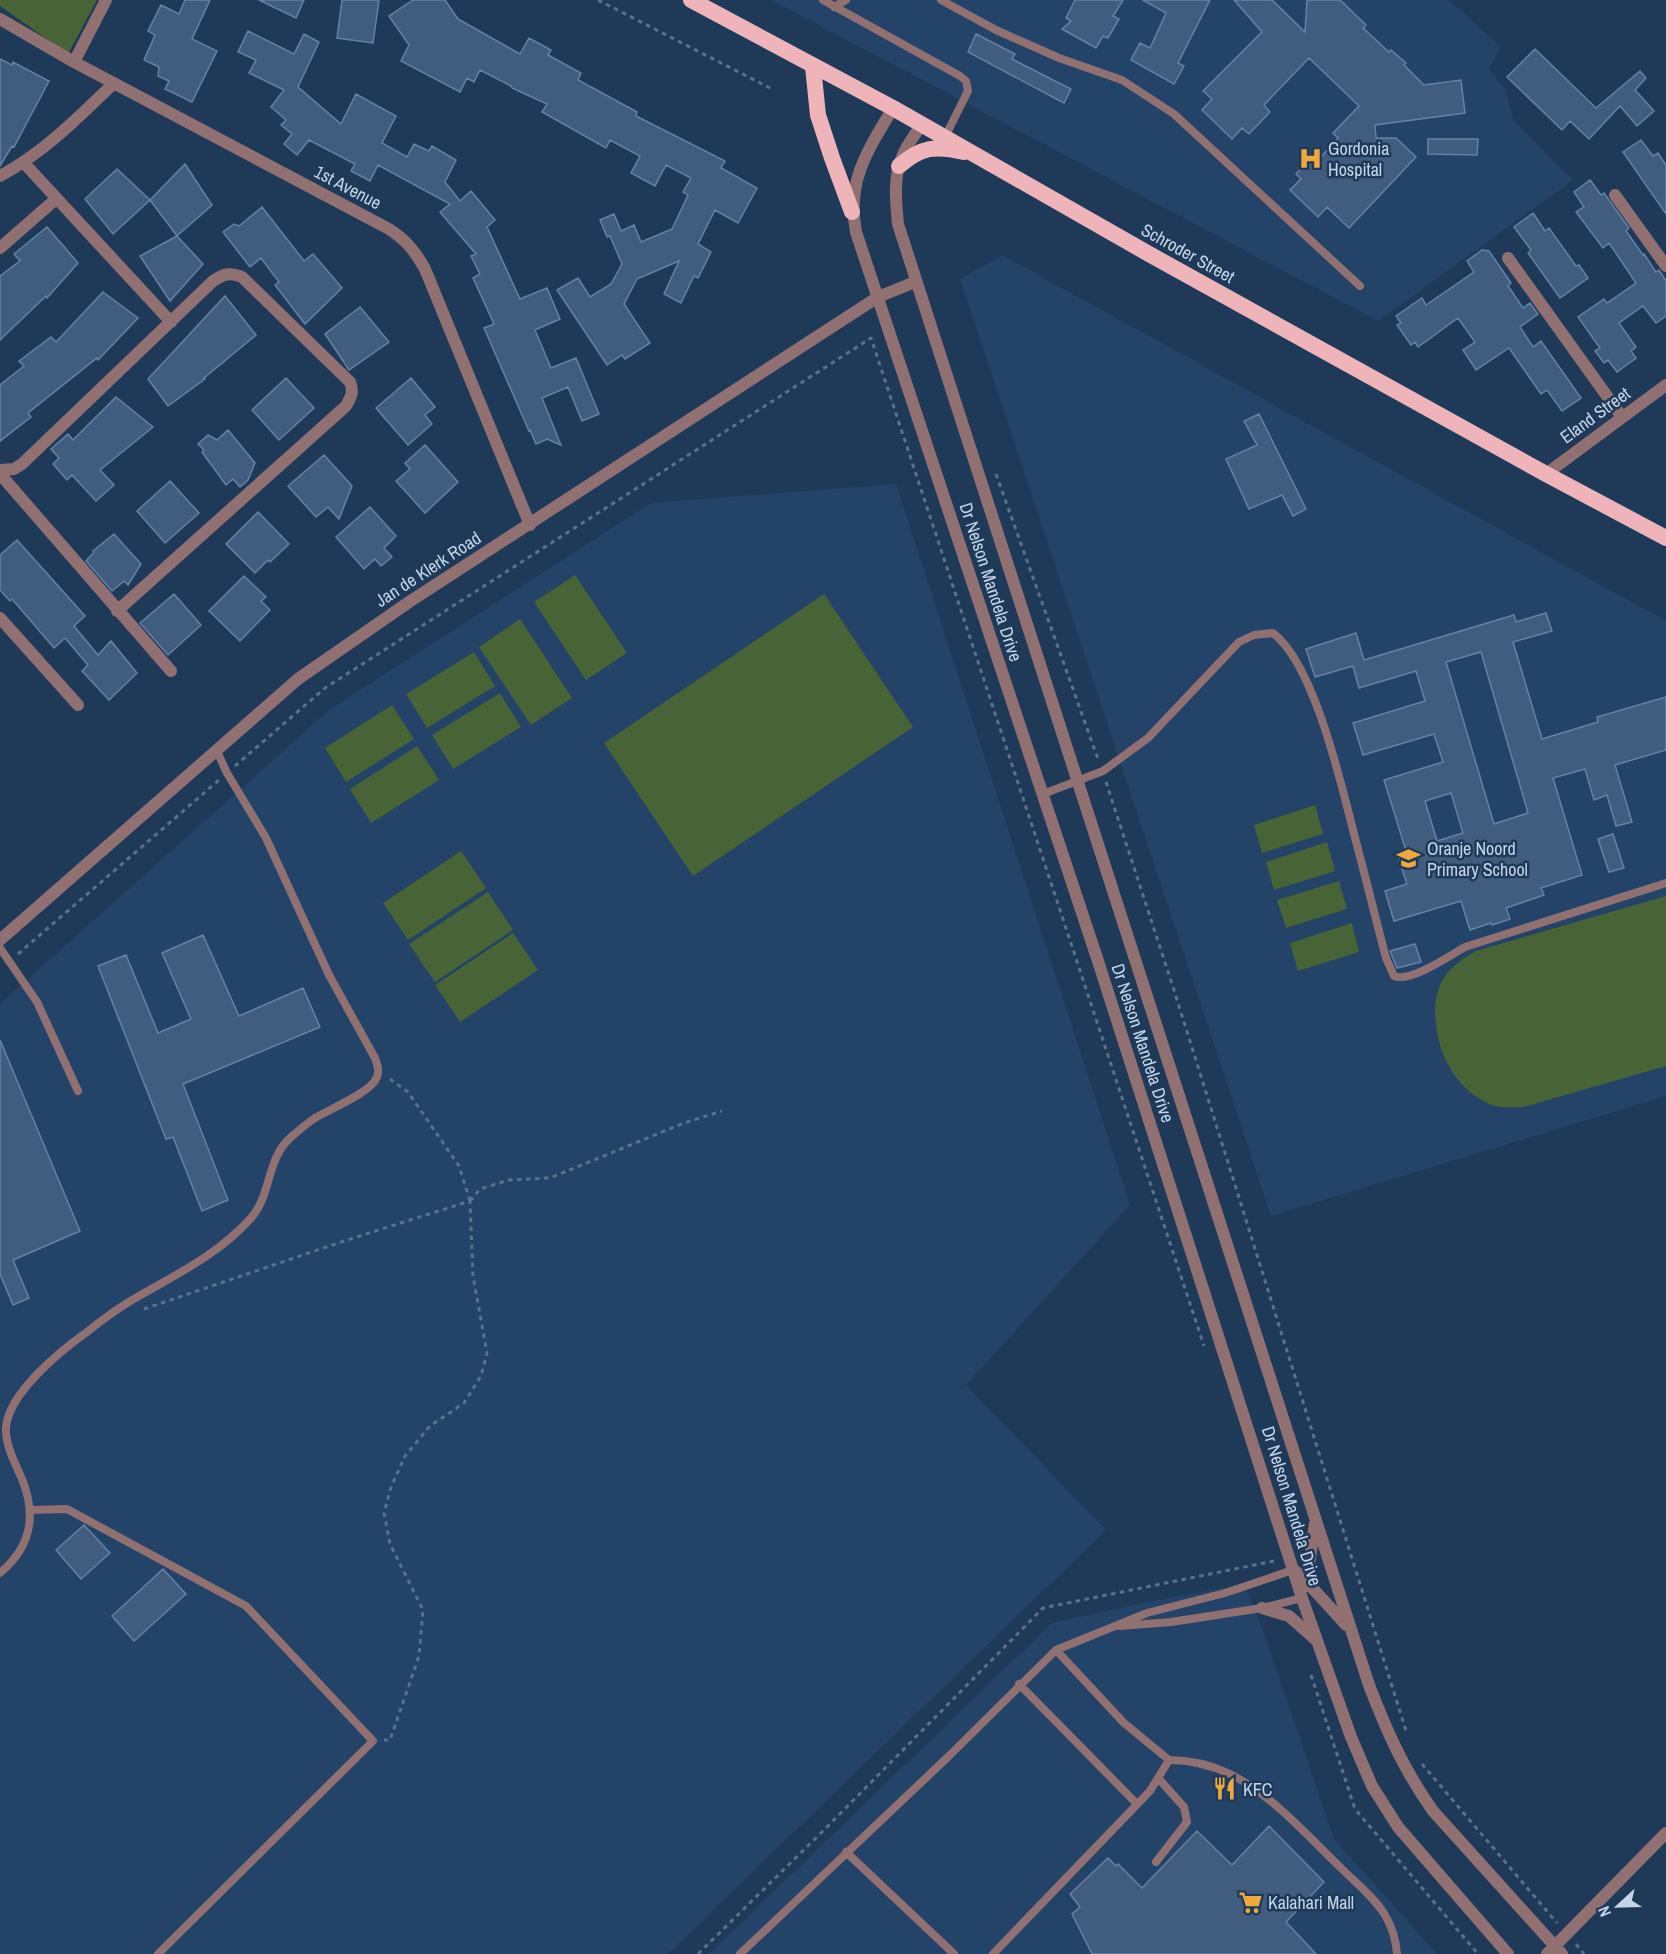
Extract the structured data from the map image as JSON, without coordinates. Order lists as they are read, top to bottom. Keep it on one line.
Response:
{"streets":{"highway":["Schroder Street"],"street":["1st Avenue","Eland Street","Jan de Klerk Road","Dr Nelson Mandela Drive"]},"crossings":[["1st Avenue","Jan de Klerk Road"],["Schroder Street","Eland Street"],["Schroder Street","Dr Nelson Mandela Drive"],["Jan de Klerk Road","Dr Nelson Mandela Drive"]],"places":{"hospital":["Gordonia Hospital"],"school or university":["Oranje Noord Primary School"],"restaurant":["KFC"],"supermarket":["Kalahari Mall"]},"north":"left"}
